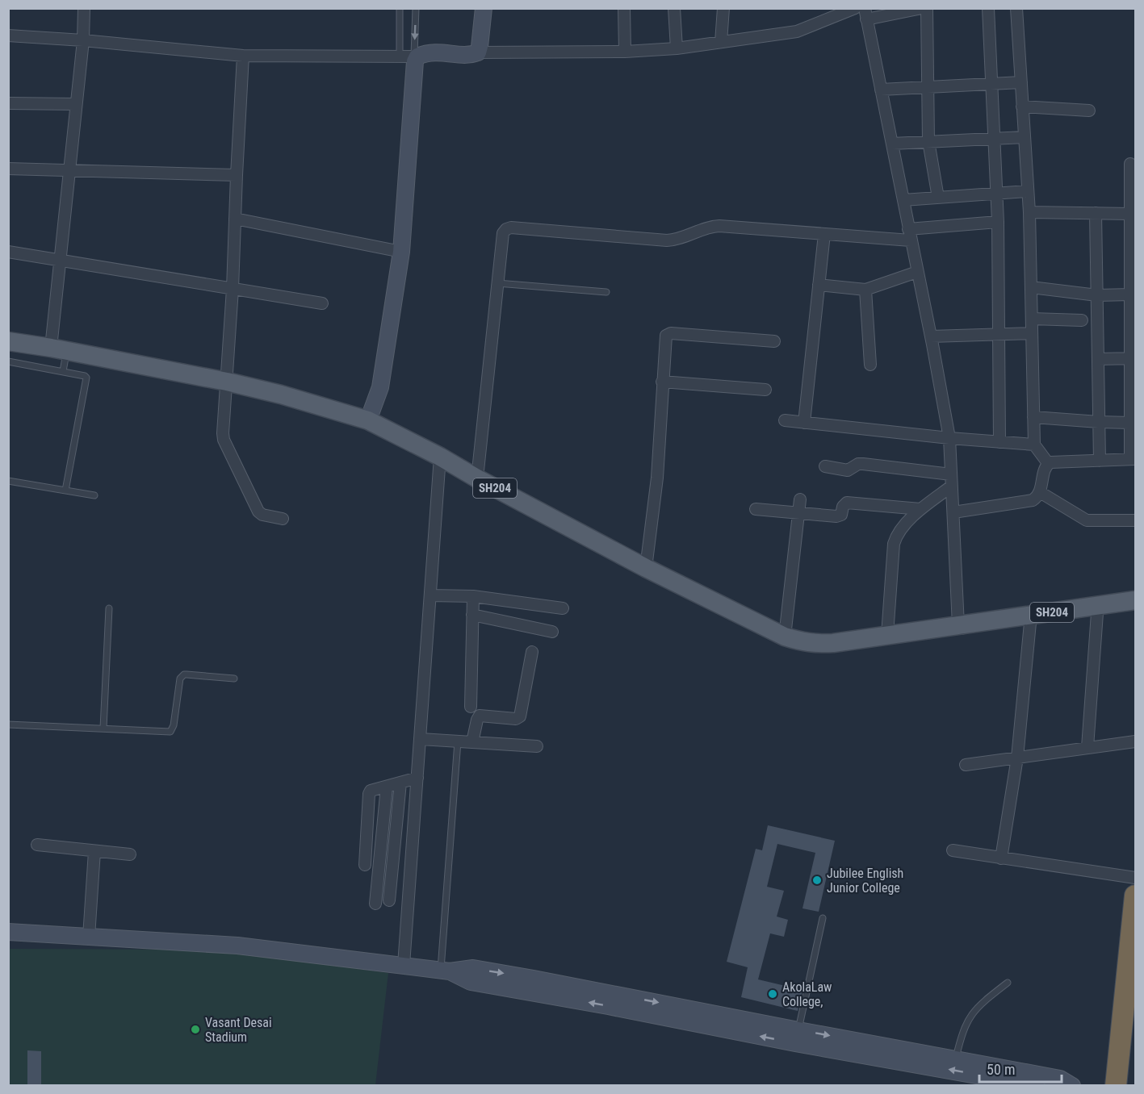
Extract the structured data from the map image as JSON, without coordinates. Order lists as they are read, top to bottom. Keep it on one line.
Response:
{"streets":{"main road":["SH204"]},"places":["Jubilee English Junior College","AkolaLaw College,","Vasant Desai Stadium"],"scale_bar":"50 m"}
